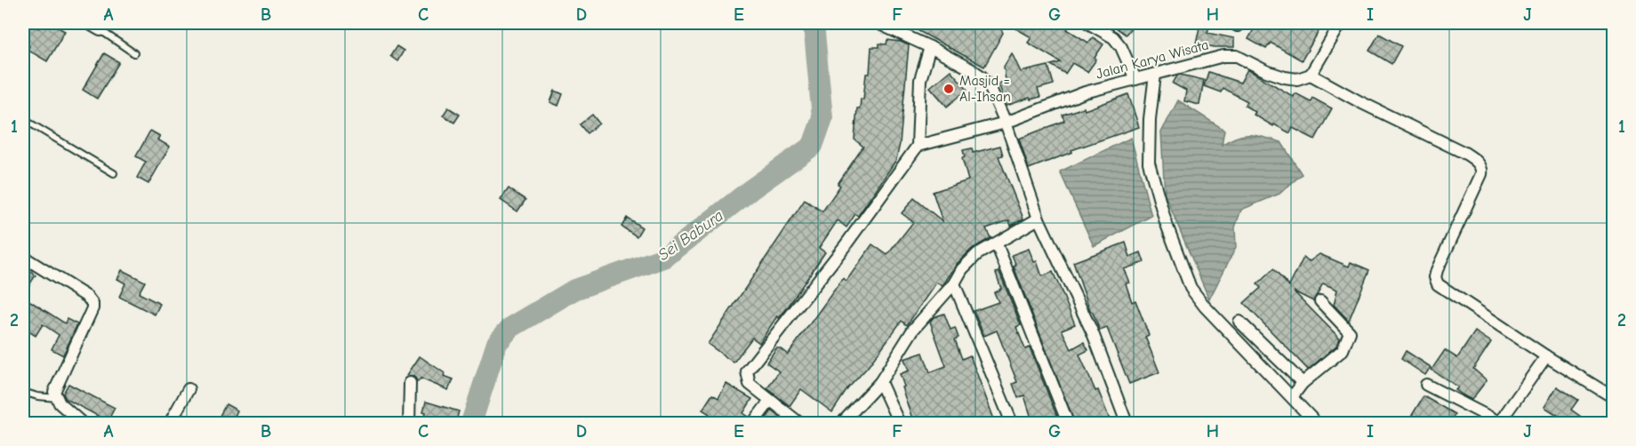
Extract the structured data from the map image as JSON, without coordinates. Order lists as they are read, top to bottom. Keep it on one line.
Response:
{"streets":{"street":["Jalan Karya Wisata"]},"water":["Sei Babura"],"places":["Masjid = Al-Ihsan"],"grid":{"columns":["A","B","C","D","E","F","G","H","I","J"],"rows":["1","2"]}}
